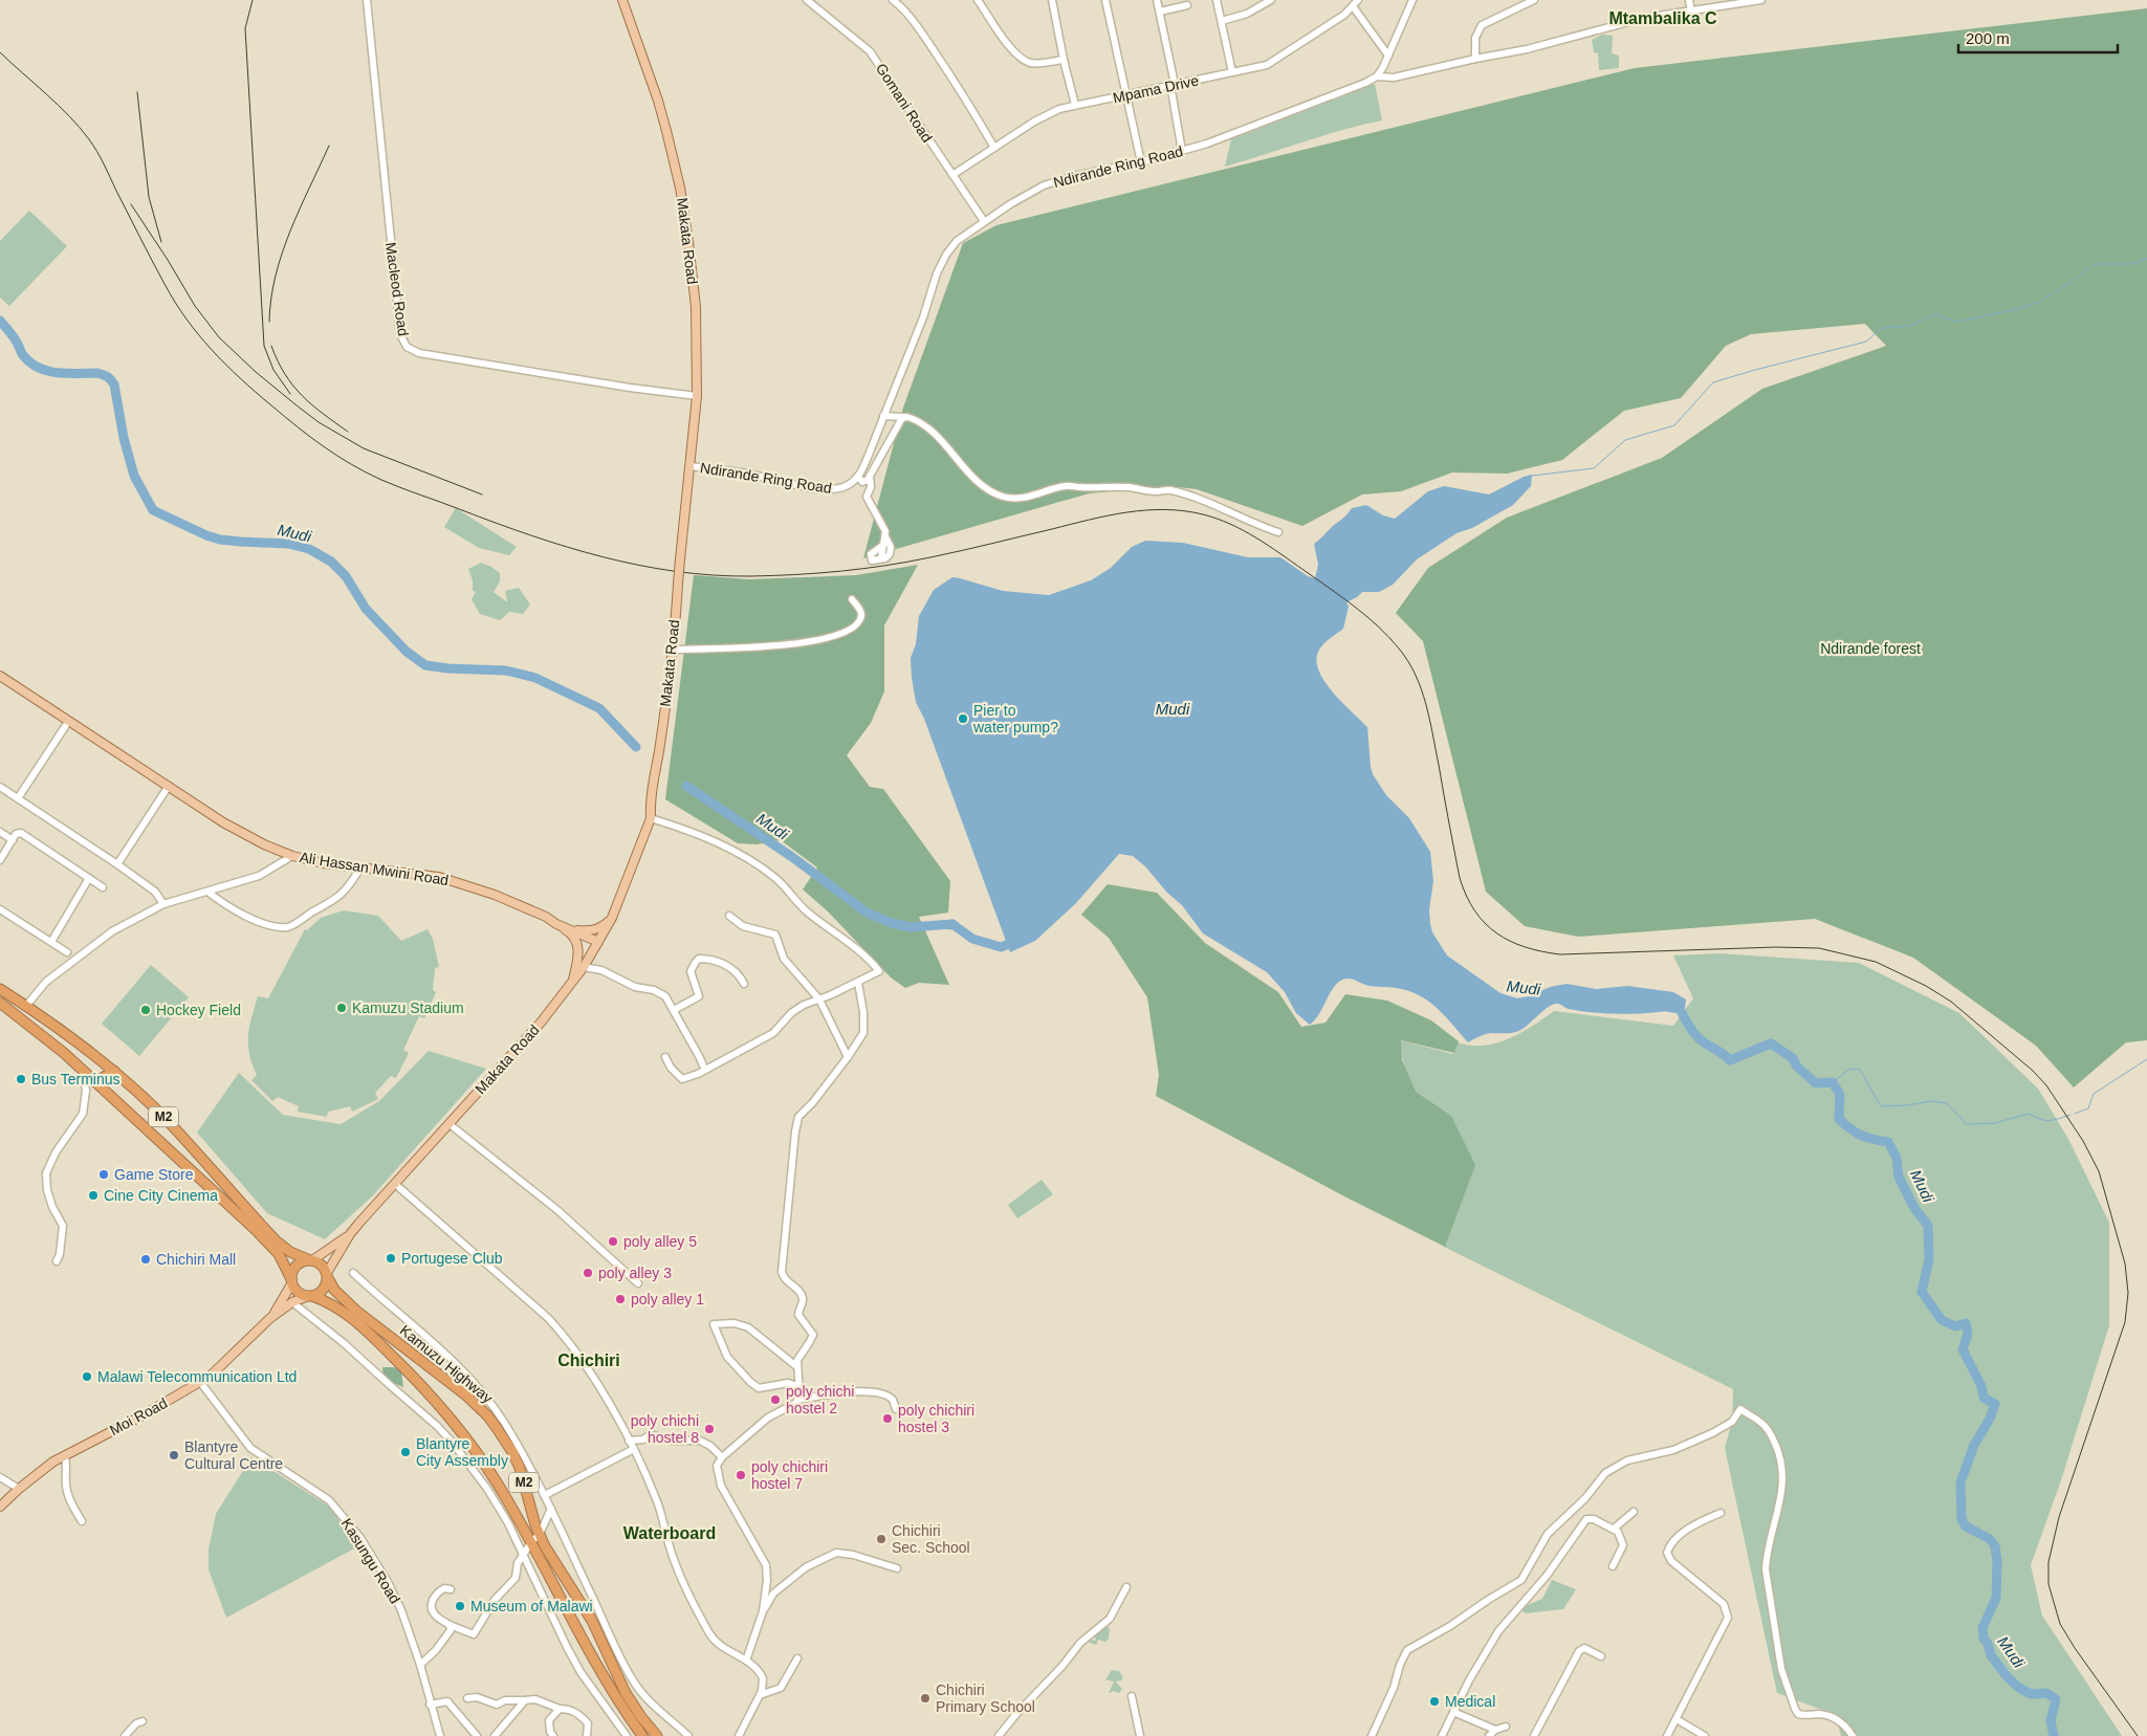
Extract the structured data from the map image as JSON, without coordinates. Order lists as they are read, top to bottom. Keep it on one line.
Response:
{"streets":{"highway":["M2","Kamuzu Highway"],"main road":["Makata Road","Ali Hassan Mwini Road","Moi Road"],"street":["Mpama Drive","Gomani Road","Ndirande Ring Road","Macleod Road","Kasungu Road"]},"crossings":[["Mpama Drive","Gomani Road"],["Gomani Road","Ndirande Ring Road"],["Ndirande Ring Road","Makata Road"],["Makata Road","Macleod Road"],["Makata Road","Ali Hassan Mwini Road"],["Makata Road","M2"],["Makata Road","Kamuzu Highway"],["M2","Kamuzu Highway"],["Moi Road","Kasungu Road"]],"districts":["Mtambalika C","Chichiri","Waterboard"],"water":["Mudi"],"parks":["Ndirande forest"],"places":["Pier to water pump?","Kamuzu Stadium","Hockey Field","Bus Terminus","Game Store","Cine City Cinema","poly alley 5","Portugese Club","Chichiri Mall","poly alley 3","poly alley 1","Malawi Telecommunication Ltd","poly chichi hostel 2","poly chichiri hostel 3","poly chichi hostel 8","Blantyre City Assembly","Blantyre Cultural Centre","poly chichiri hostel 7","Chichiri Sec. School","Museum of Malawi","Chichiri Primary School","Medical"],"scale_bar":"200 m"}
